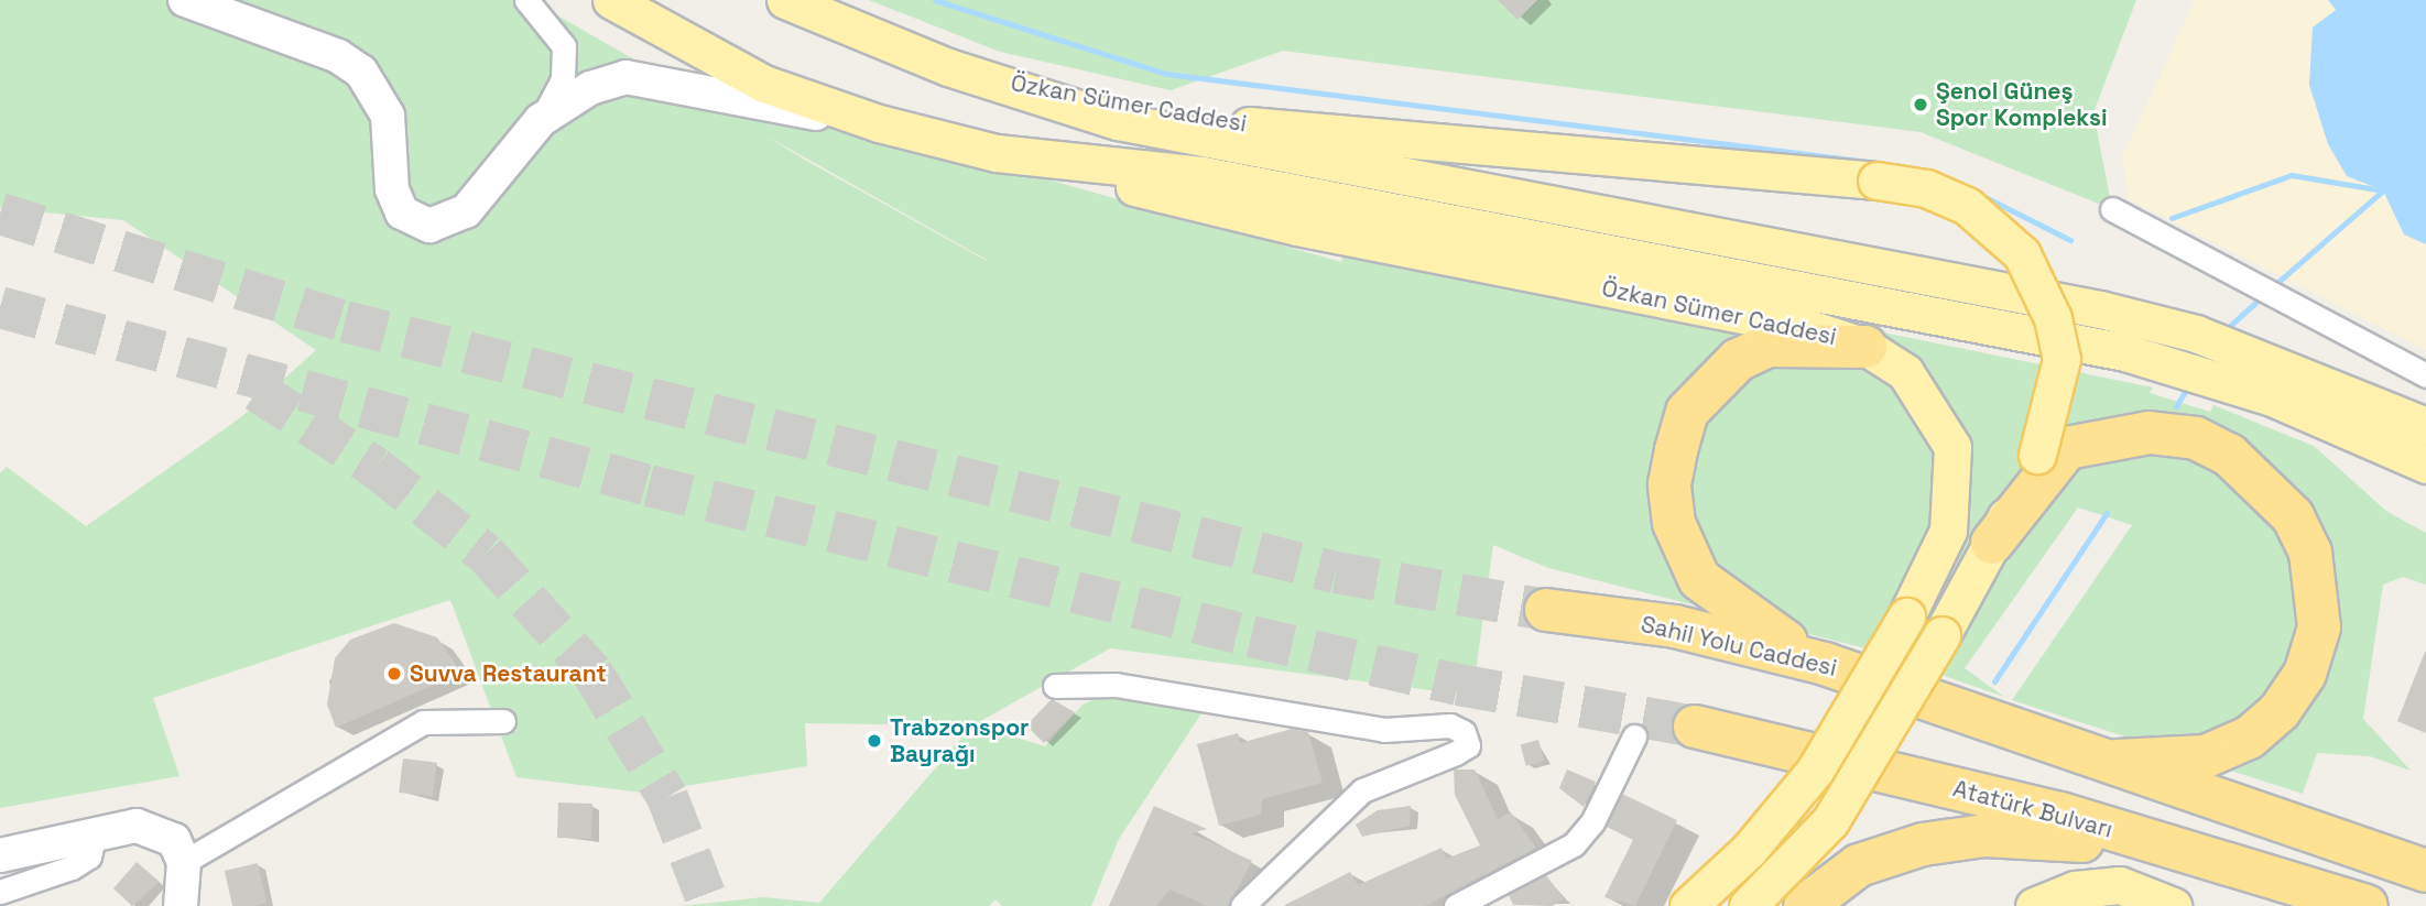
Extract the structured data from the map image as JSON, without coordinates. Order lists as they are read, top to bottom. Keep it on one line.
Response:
{"streets":{"highway":["Sahil Yolu Caddesi","Atatürk Bulvarı"],"main road":["Özkan Sümer Caddesi"]},"places":["Şenol Güneş Spor Kompleksi","Suvva Restaurant","Trabzonspor Bayrağı"]}
